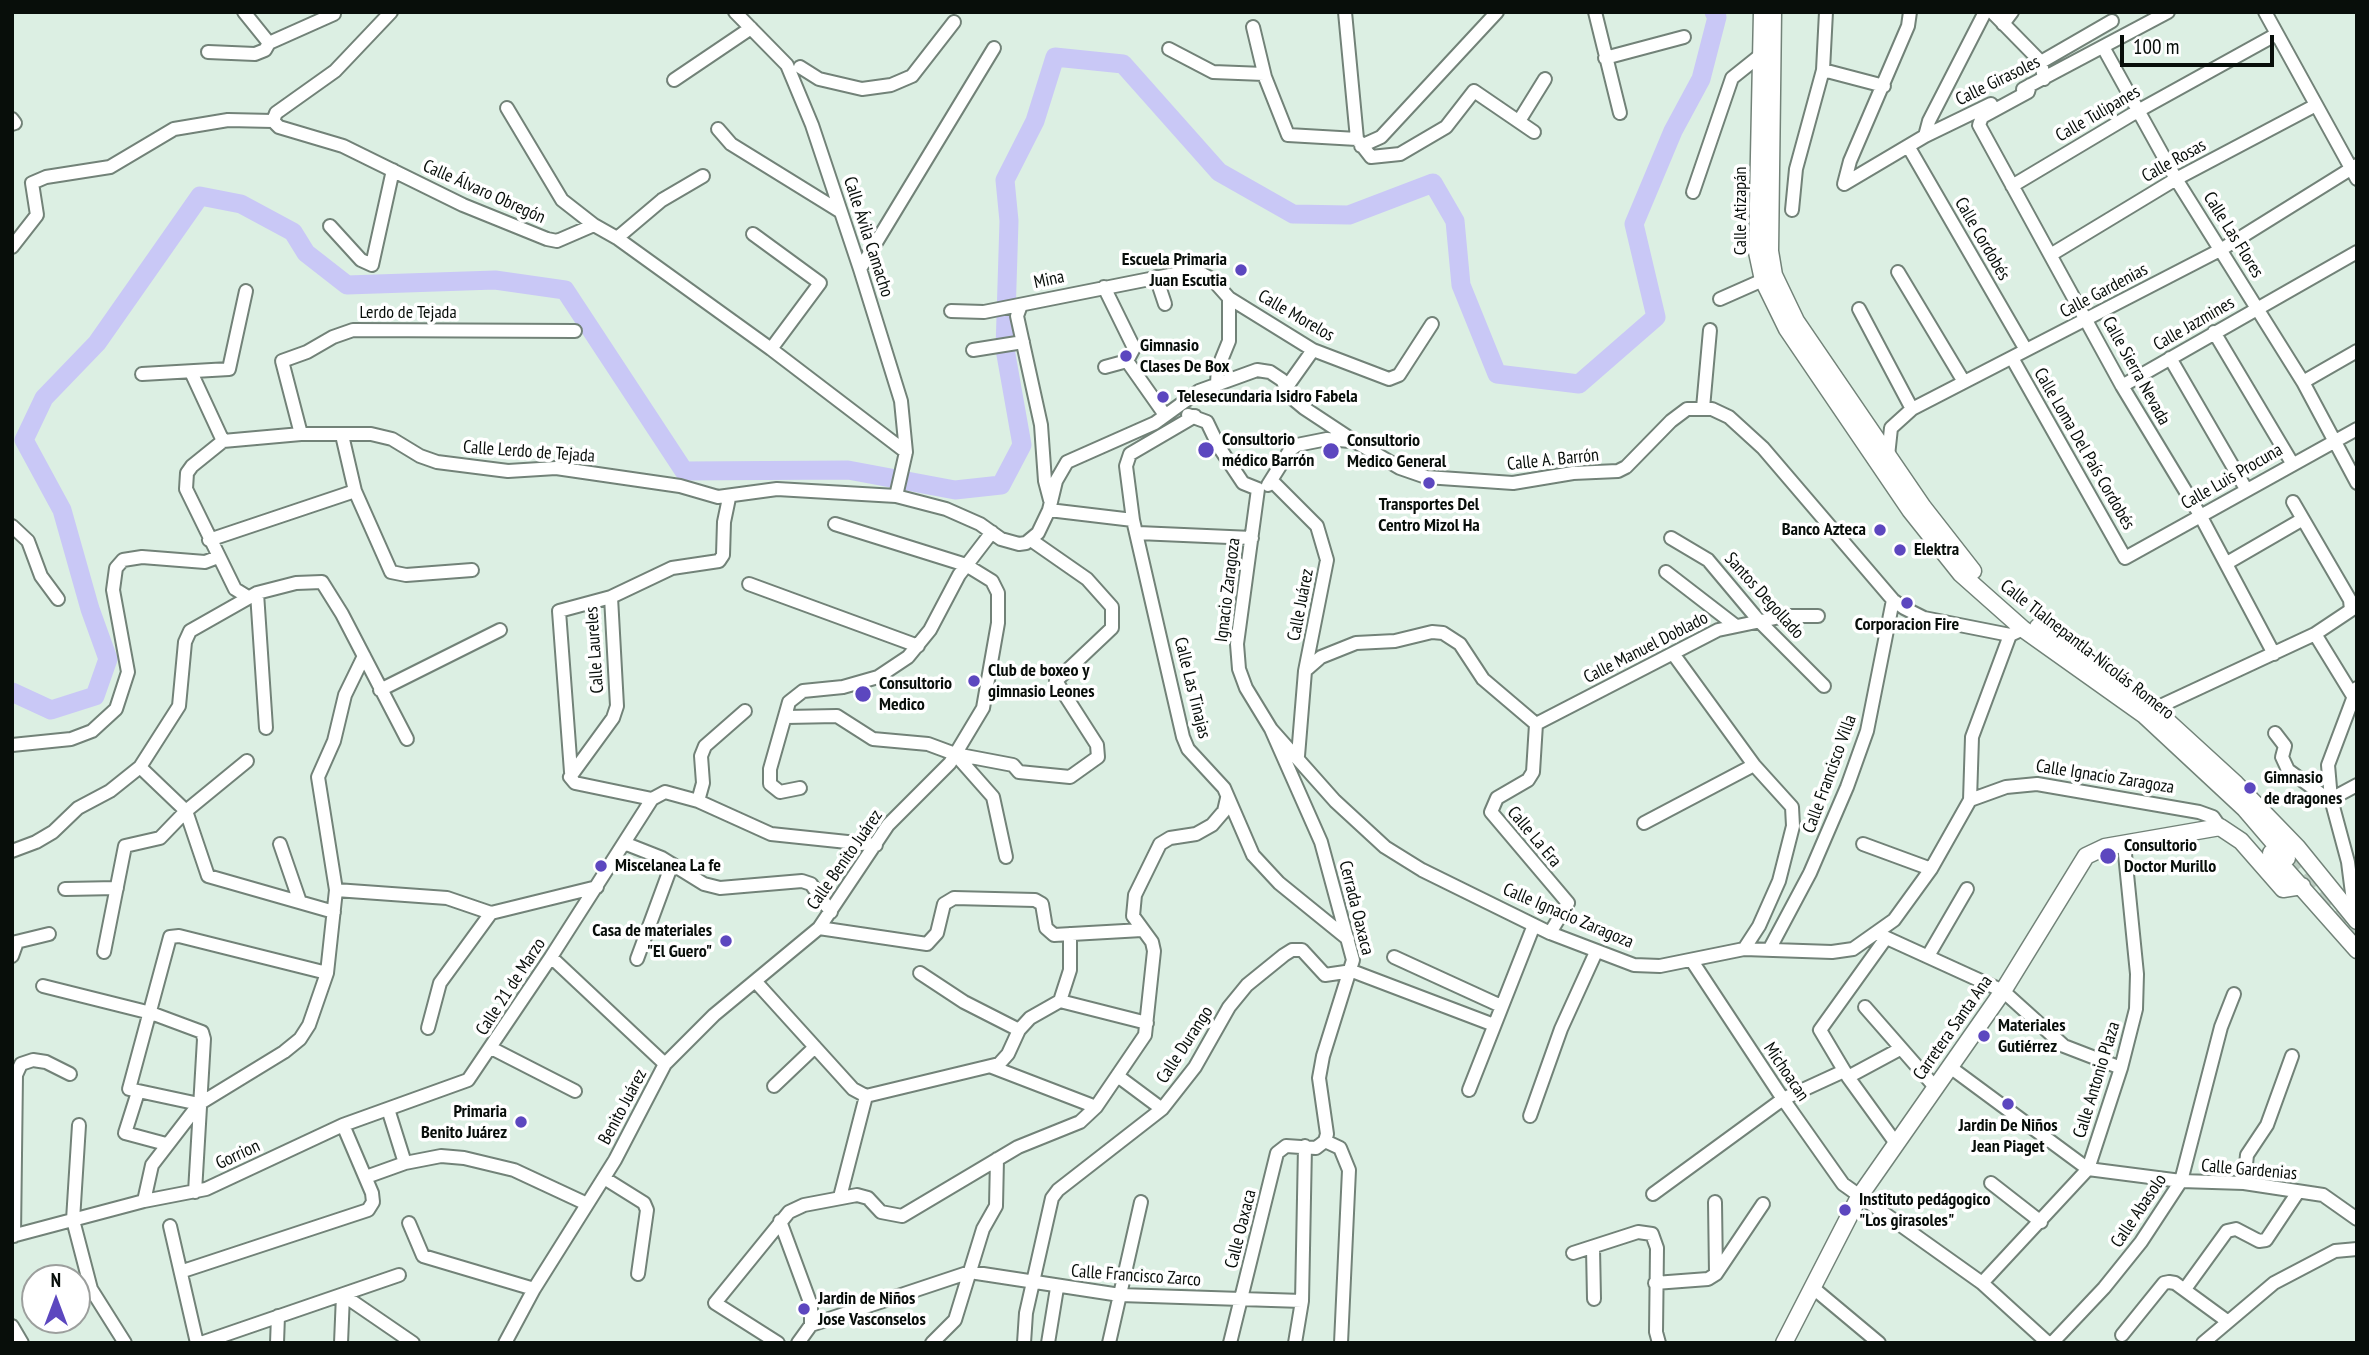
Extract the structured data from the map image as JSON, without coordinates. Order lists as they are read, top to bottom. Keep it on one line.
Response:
{"streets":{"main road":["Calle Atizapán","Calle Tlalnepantla-Nicolás Romero","Calle Ignacio Zaragoza","Carretera Santa Ana"],"street":["Calle Girasoles","Calle Tulipanes","Calle Rosas","Calle Álvaro Obregón","Calle Las Flores","Calle Ávila Camacho","Calle Cordobés","Mina","Calle Gardenias","Lerdo de Tejada","Calle Morelos","Calle Jazmines","Calle Sierra Nevada","Calle Loma Del País Cordobés","Calle Lerdo de Tejada","Calle A. Barrón","Calle Luis Procuna","Ignacio Zaragoza","Santos Degollado","Calle Juárez","Calle Manuel Doblado","Calle Laureles","Calle Las Tinajas","Calle Francisco Villa","Calle La Era","Calle Benito Juárez","Cerrada Oaxaca","Calle 21 de Marzo","Calle Durango","Michoacan","Calle Antonio Plaza","Benito Juárez","Gorrion","Calle Abasolo","Calle Oaxaca","Calle Francisco Zarco"]},"crossings":[["Calle Girasoles","Calle Las Flores"],["Calle Girasoles","Calle Cordobés"],["Calle Girasoles","Calle Sierra Nevada"],["Calle Tulipanes","Calle Las Flores"],["Calle Tulipanes","Calle Sierra Nevada"],["Calle Rosas","Calle Las Flores"],["Calle Rosas","Calle Sierra Nevada"],["Calle Atizapán","Calle Gardenias"],["Calle Atizapán","Calle Tlalnepantla-Nicolás Romero"],["Calle Las Flores","Calle Gardenias"],["Calle Las Flores","Calle Jazmines"],["Calle Las Flores","Calle Luis Procuna"],["Calle Ávila Camacho","Calle Lerdo de Tejada"],["Calle Cordobés","Calle Gardenias"],["Mina","Calle Morelos"],["Calle Gardenias","Calle Sierra Nevada"],["Calle Gardenias","Calle Loma Del País Cordobés"],["Calle Gardenias","Calle Tlalnepantla-Nicolás Romero"],["Calle Gardenias","Calle Antonio Plaza"],["Calle Gardenias","Calle Abasolo"],["Lerdo de Tejada","Calle Lerdo de Tejada"],["Calle Morelos","Calle A. Barrón"],["Calle Jazmines","Calle Sierra Nevada"],["Calle Sierra Nevada","Calle Luis Procuna"],["Calle Loma Del País Cordobés","Calle Luis Procuna"],["Ignacio Zaragoza","Calle Ignacio Zaragoza"],["Ignacio Zaragoza","Cerrada Oaxaca"],["Santos Degollado","Calle Manuel Doblado"],["Calle Juárez","Calle Ignacio Zaragoza"],["Calle Manuel Doblado","Calle La Era"],["Calle Las Tinajas","Cerrada Oaxaca"],["Calle Francisco Villa","Calle Ignacio Zaragoza"],["Calle Ignacio Zaragoza","Calle La Era"],["Calle Ignacio Zaragoza","Cerrada Oaxaca"],["Calle Ignacio Zaragoza","Carretera Santa Ana"],["Calle Ignacio Zaragoza","Michoacan"],["Calle Benito Juárez","Benito Juárez"],["Cerrada Oaxaca","Calle Durango"],["Cerrada Oaxaca","Calle Oaxaca"],["Calle 21 de Marzo","Gorrion"],["Carretera Santa Ana","Michoacan"],["Carretera Santa Ana","Calle Antonio Plaza"],["Calle Durango","Calle Francisco Zarco"],["Michoacan","Calle Antonio Plaza"],["Michoacan","Calle Abasolo"],["Calle Oaxaca","Calle Francisco Zarco"]],"places":["Escuela Primaria Juan Escutia","Gimnasio Clases De Box","Telesecundaria Isidro Fabela","Consultorio médico Barrón","Consultorio Medico General","Transportes Del Centro Mizol Ha","Banco Azteca","Elektra","Corporacion Fire","Club de boxeo y gimnasio Leones","Consultorio Medico","Gimnasio de dragones","Consultorio Doctor Murillo","Miscelanea La fe","Casa de materiales \"El Guero\"","Materiales Gutiérrez","Jardin De Niños Jean Piaget","Primaria Benito Juárez","Instituto pedágogico \"Los girasoles\"","Jardin de Niños Jose Vasconselos"],"scale_bar":"100 m","north":"top"}
